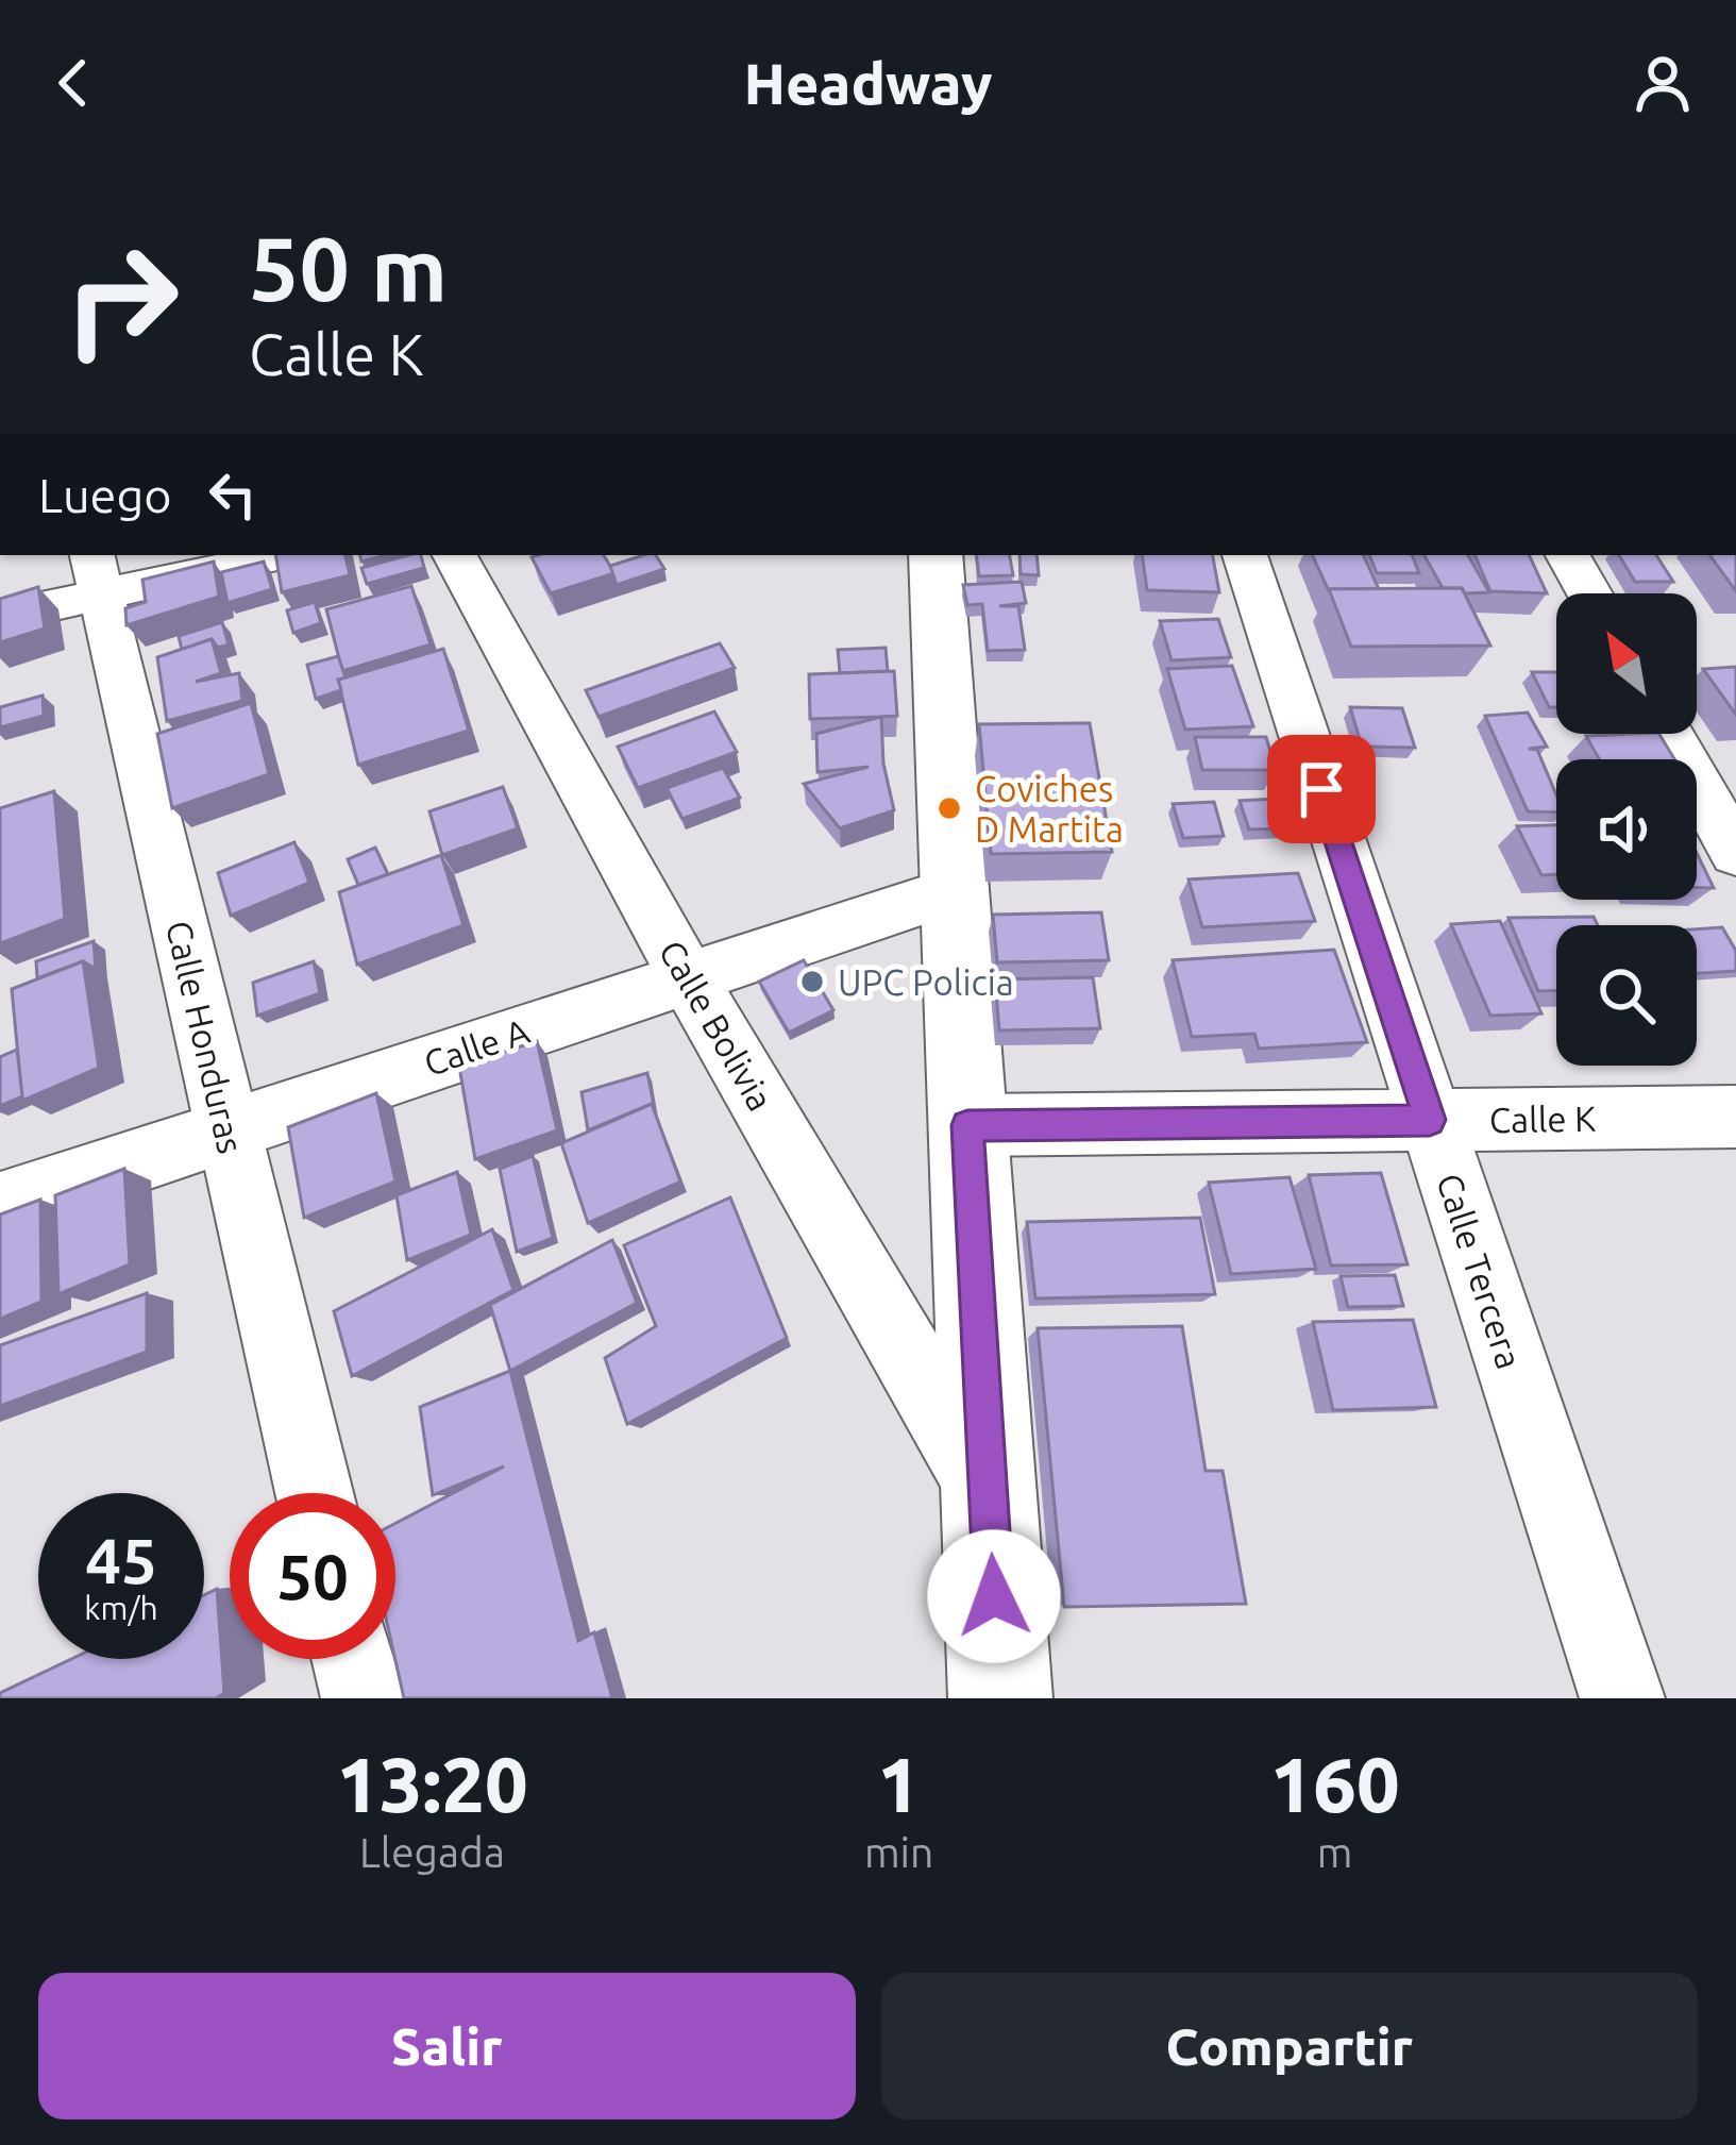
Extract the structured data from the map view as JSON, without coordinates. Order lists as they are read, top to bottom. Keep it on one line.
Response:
{"streets":{"street":["Calle Bolivia","Calle Honduras","Calle A","Calle K","Calle Tercera"]},"crossings":[["Calle Bolivia","Calle A"],["Calle Honduras","Calle A"],["Calle K","Calle Tercera"]],"places":["Coviches D Martita","UPC Policia"],"north":"top left","page":{"header":"Headway","turn":["50 m","Calle K"],"then":"Luego","speed":"45 km/h","limit":"50","eta":["13:20","Llegada","1","min","160","m"],"buttons":["Salir","Compartir"]}}
